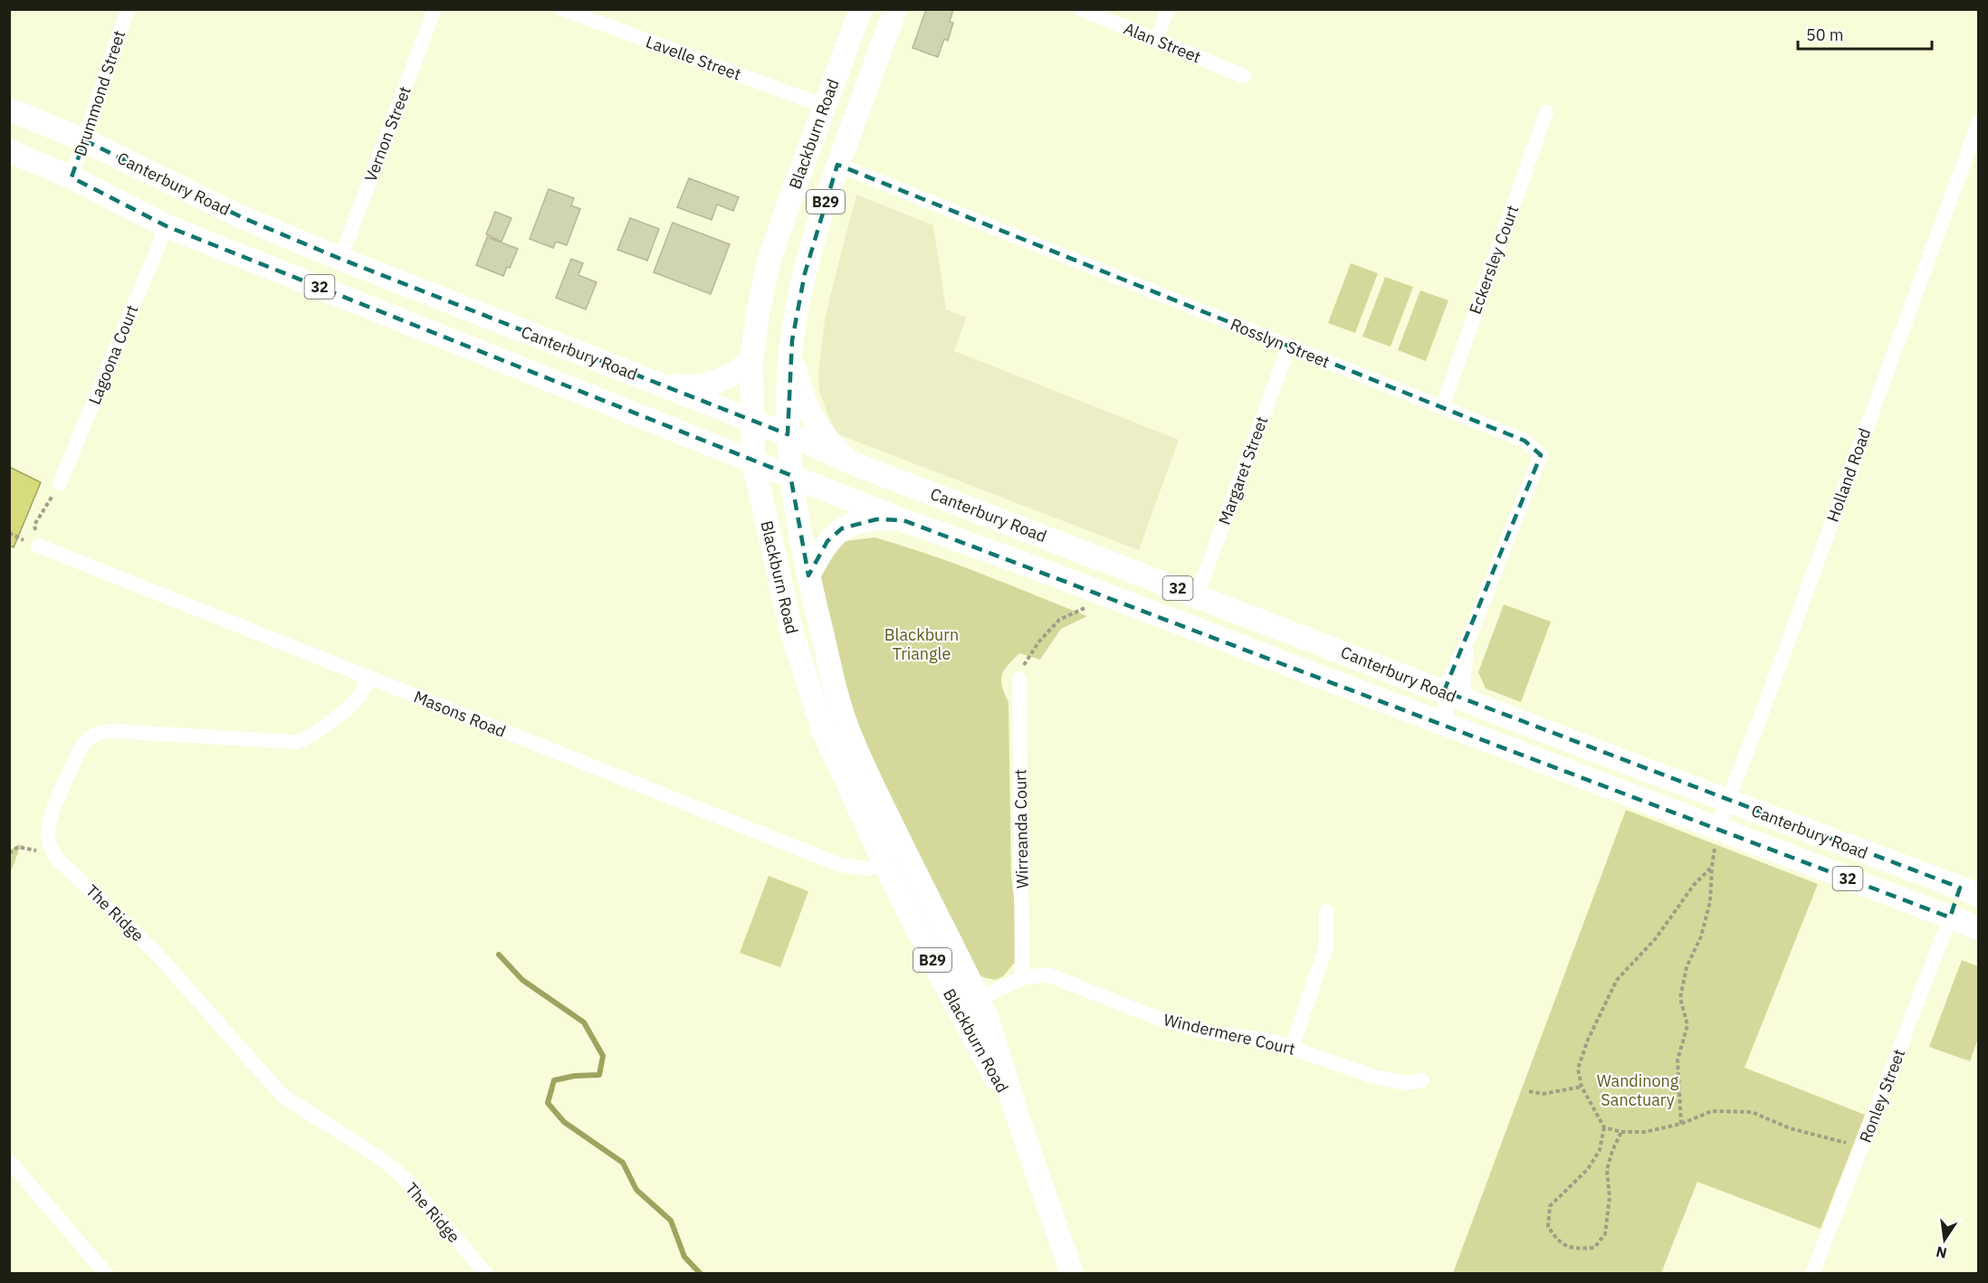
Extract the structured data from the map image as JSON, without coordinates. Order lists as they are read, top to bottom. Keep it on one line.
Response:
{"streets":{"main road":["Blackburn Road","Canterbury Road","B29","32"],"street":["Alan Street","Lavelle Street","Drummond Street","Vernon Street","Eckersley Court","Rosslyn Street","Lagoona Court","Margaret Street","Holland Road","Masons Road","Wirreanda Court","The Ridge","Windermere Court","Ronley Street"]},"crossings":[["Lavelle Street","Blackburn Road"],["Drummond Street","Canterbury Road"],["Vernon Street","Canterbury Road"],["Blackburn Road","Canterbury Road"],["Blackburn Road","Rosslyn Street"],["Blackburn Road","Masons Road"],["Blackburn Road","Windermere Court"],["Canterbury Road","Rosslyn Street"],["Canterbury Road","Lagoona Court"],["Canterbury Road","Margaret Street"],["Canterbury Road","Holland Road"],["Canterbury Road","Ronley Street"],["Eckersley Court","Rosslyn Street"],["Rosslyn Street","Margaret Street"],["Wirreanda Court","Windermere Court"]],"parks":["Blackburn Triangle","Wandinong Sanctuary"],"scale_bar":"50 m","north":"bottom"}
